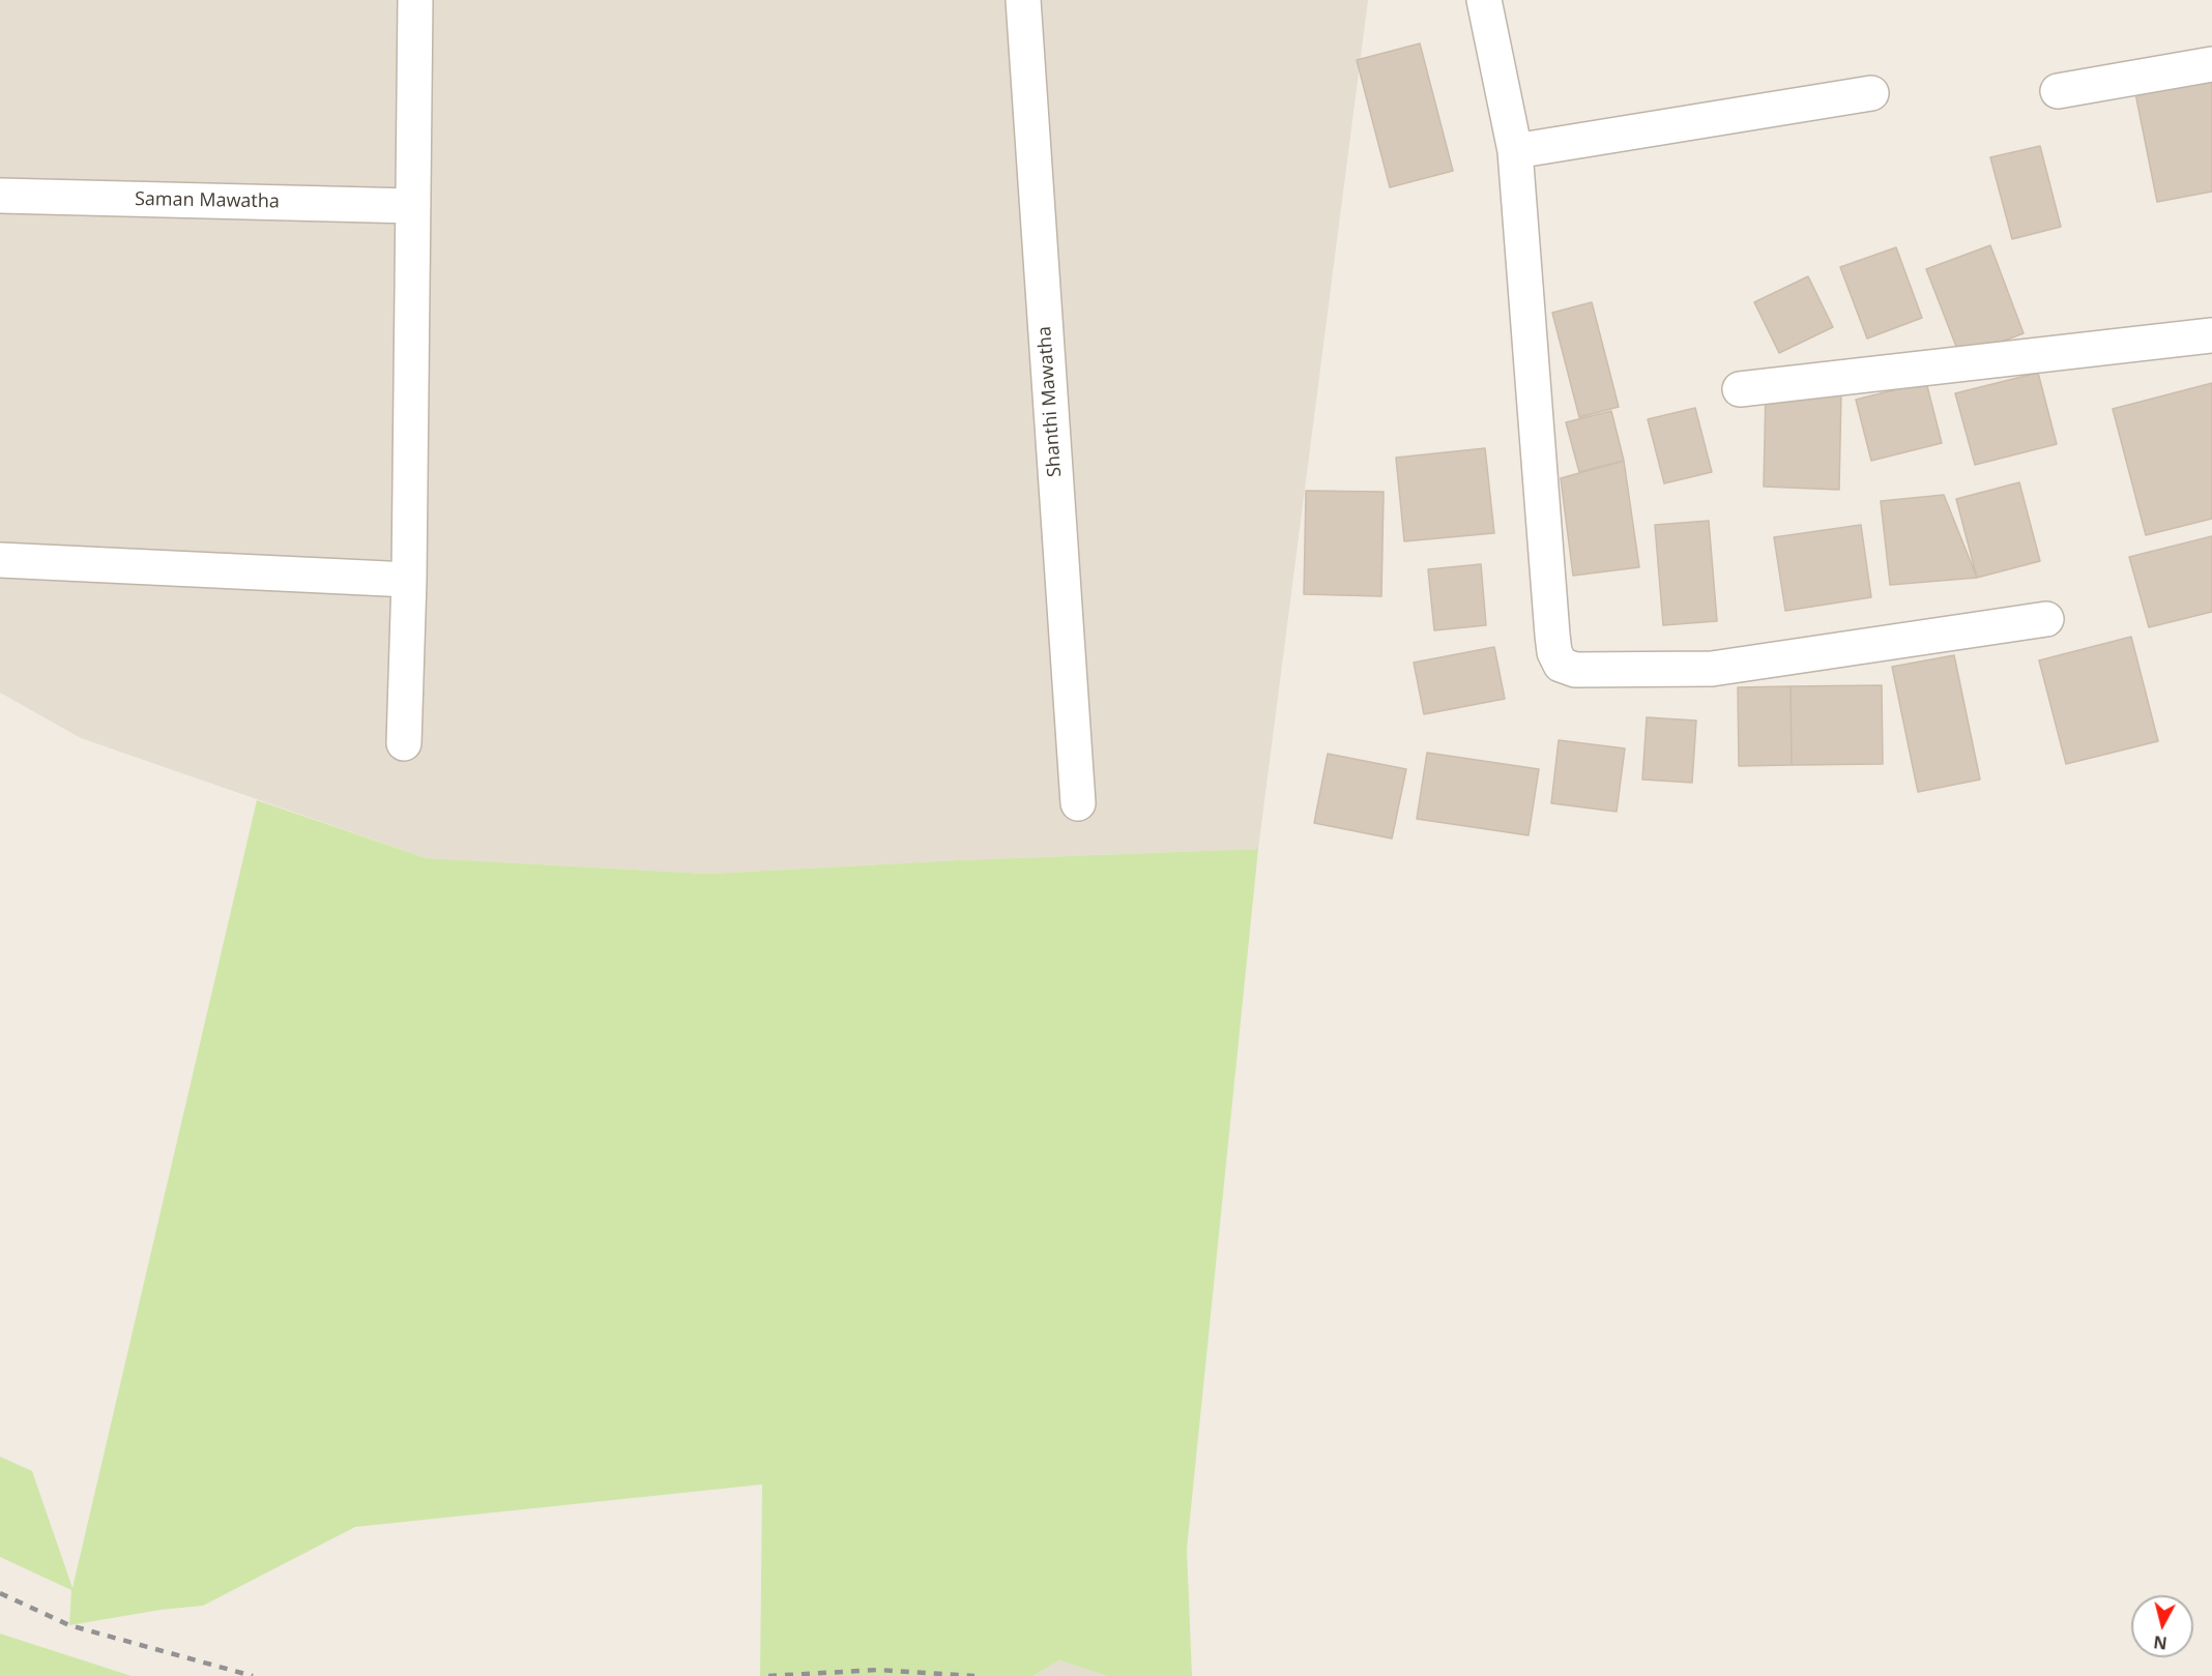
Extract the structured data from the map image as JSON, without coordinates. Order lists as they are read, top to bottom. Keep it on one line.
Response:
{"streets":{"street":["Saman Mawatha","Shanthi Mawatha"]},"north":"bottom"}
